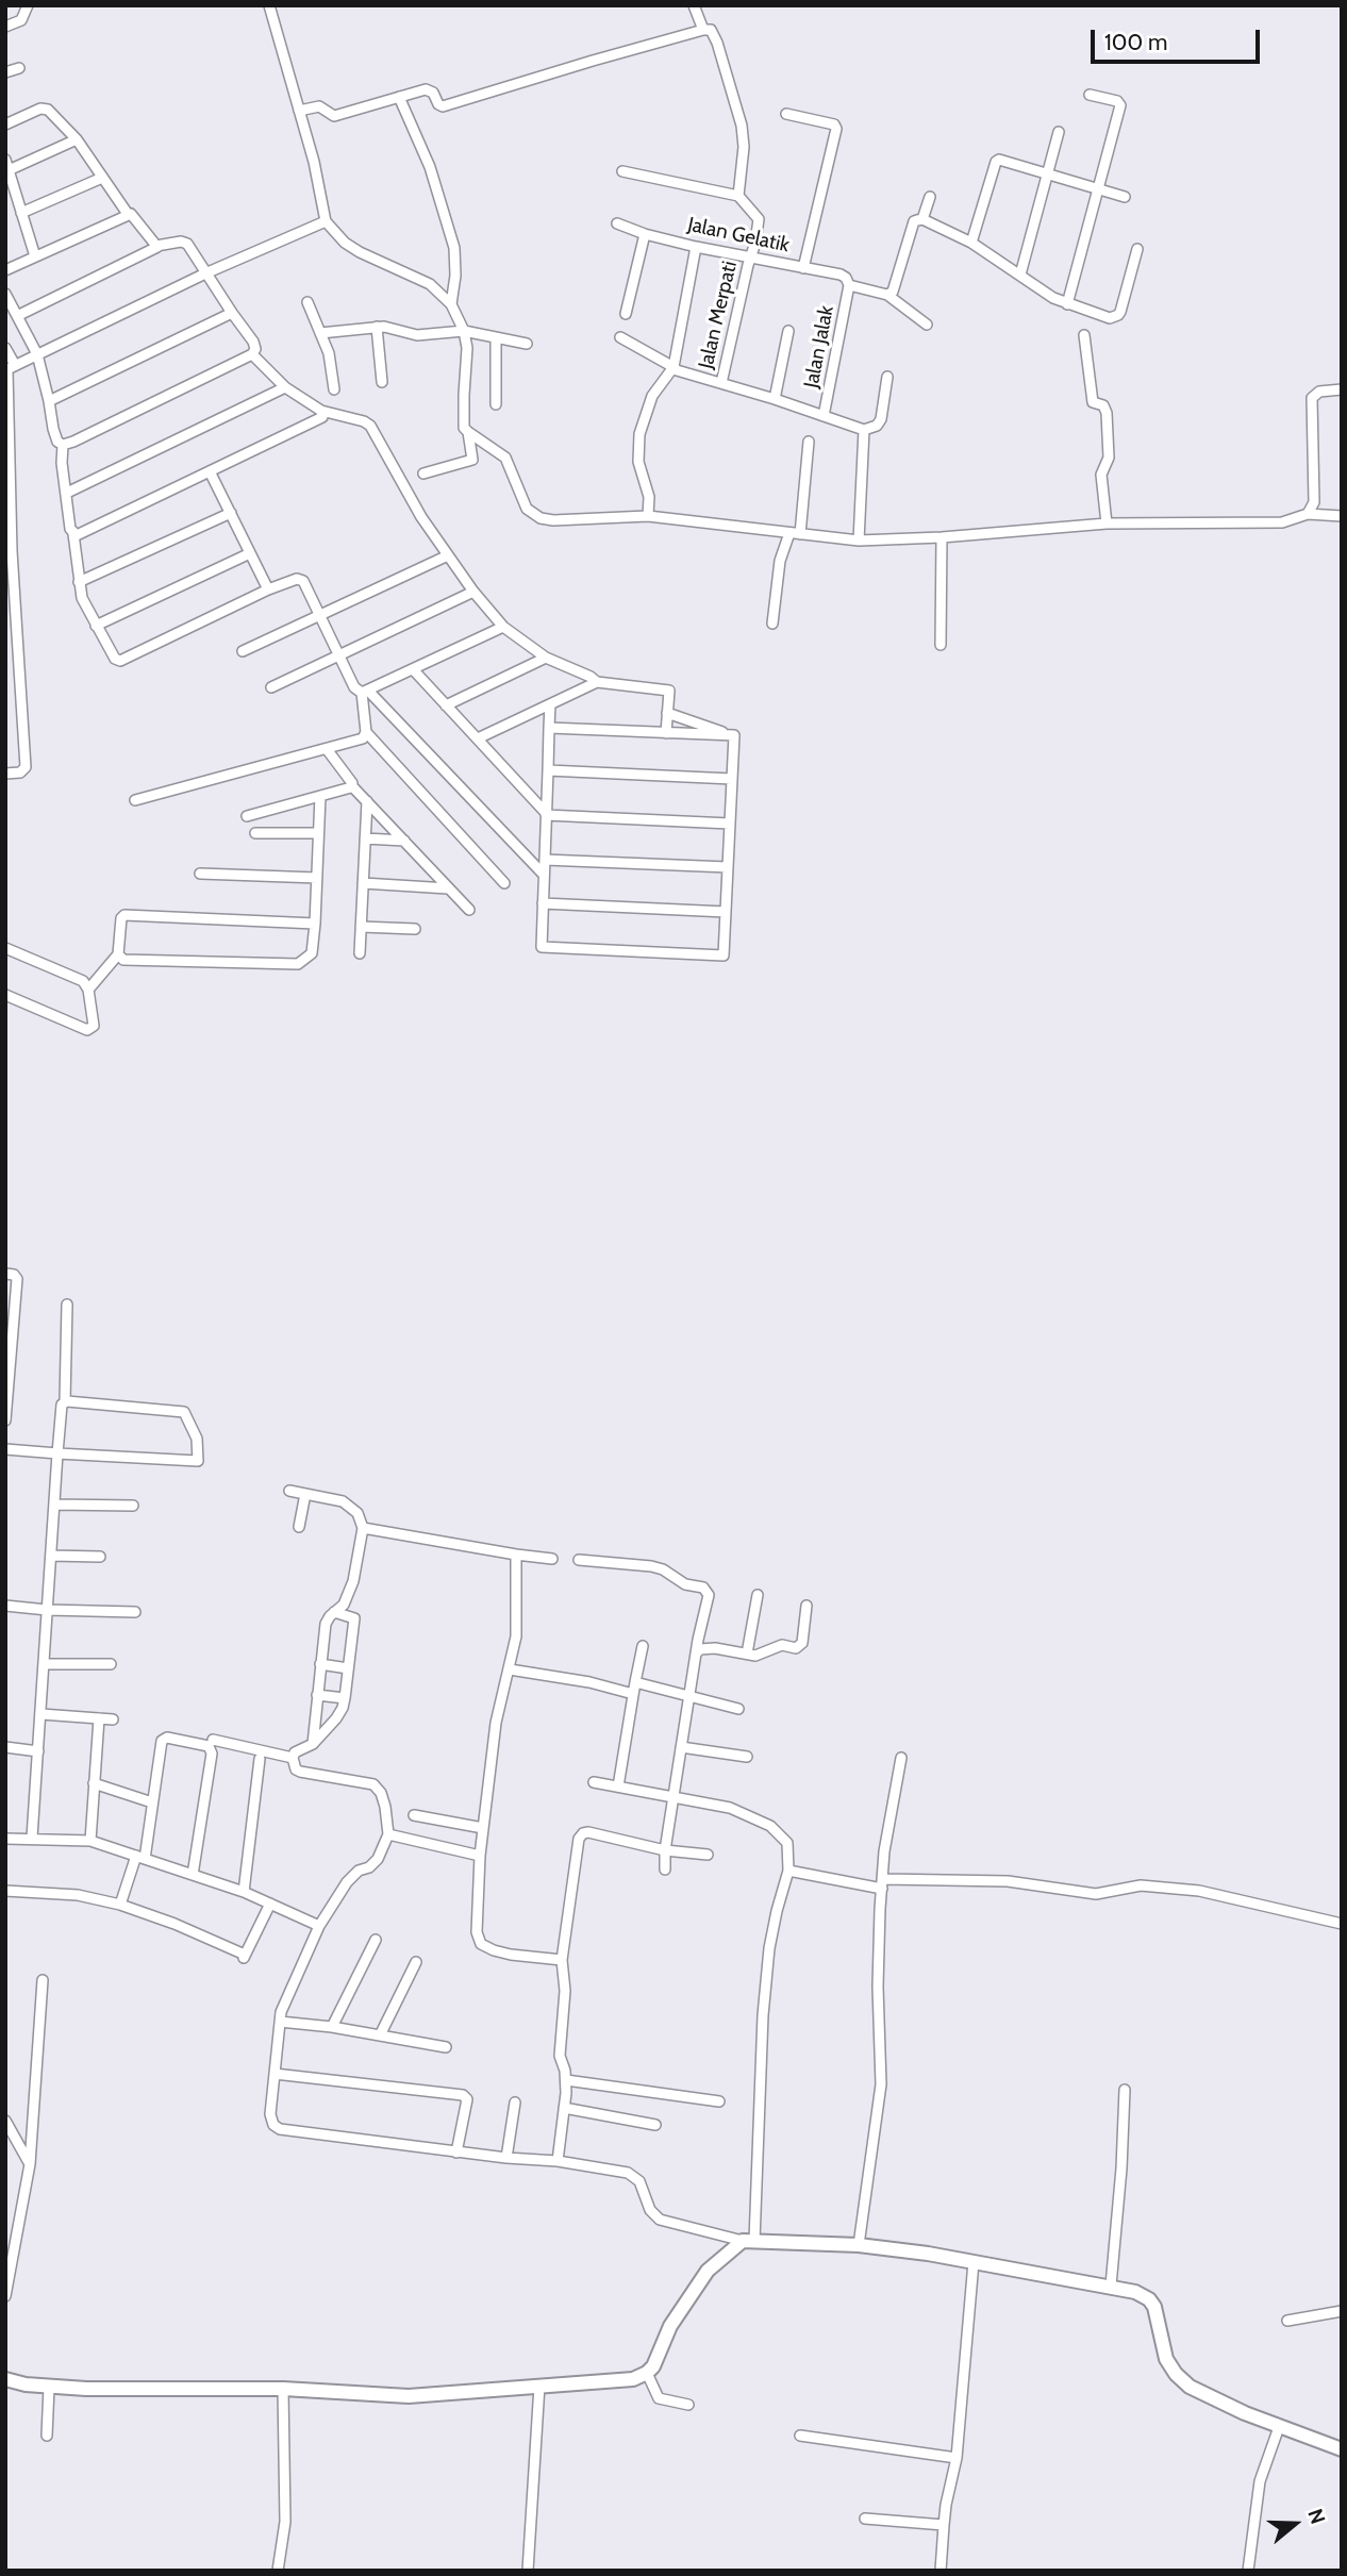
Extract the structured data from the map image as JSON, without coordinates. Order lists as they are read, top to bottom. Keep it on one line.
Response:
{"streets":{"street":["Jalan Gelatik","Jalan Merpati","Jalan Jalak"]},"crossings":[["Jalan Gelatik","Jalan Merpati"],["Jalan Gelatik","Jalan Jalak"]],"scale_bar":"100 m","north":"right"}
